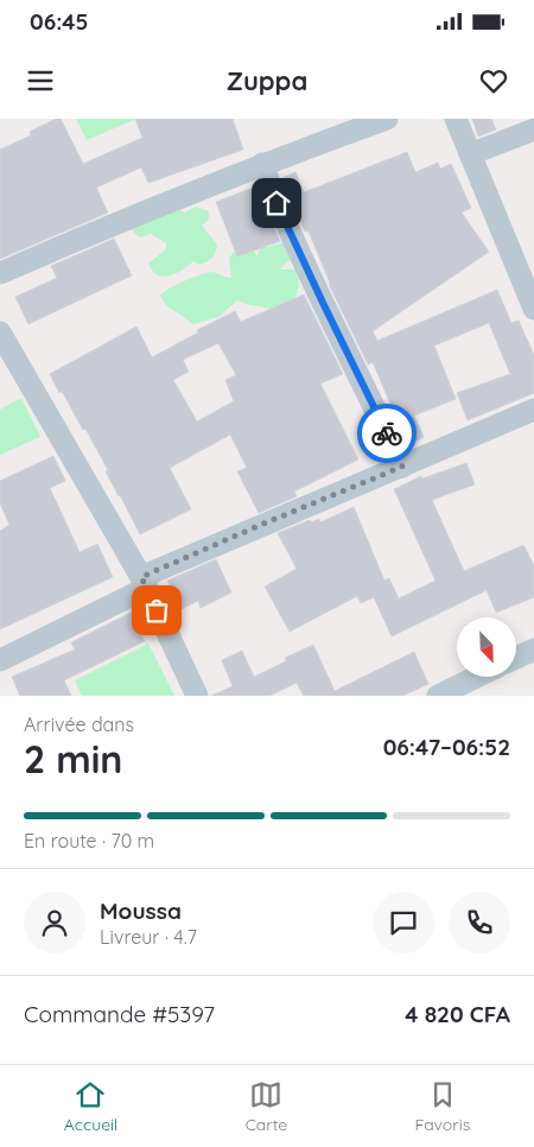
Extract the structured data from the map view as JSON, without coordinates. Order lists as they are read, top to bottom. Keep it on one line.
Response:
{"north":"bottom right","page":{"status":"06:45","header":"Zuppa","heading":["2 min","Arrivée dans","06:47–06:52"],"panel":["Moussa","Livreur · 4.7","Commande #5397","4 820 CFA"],"bar":"En route · 70 m","tabs":["Accueil","Carte","Favoris"]}}
